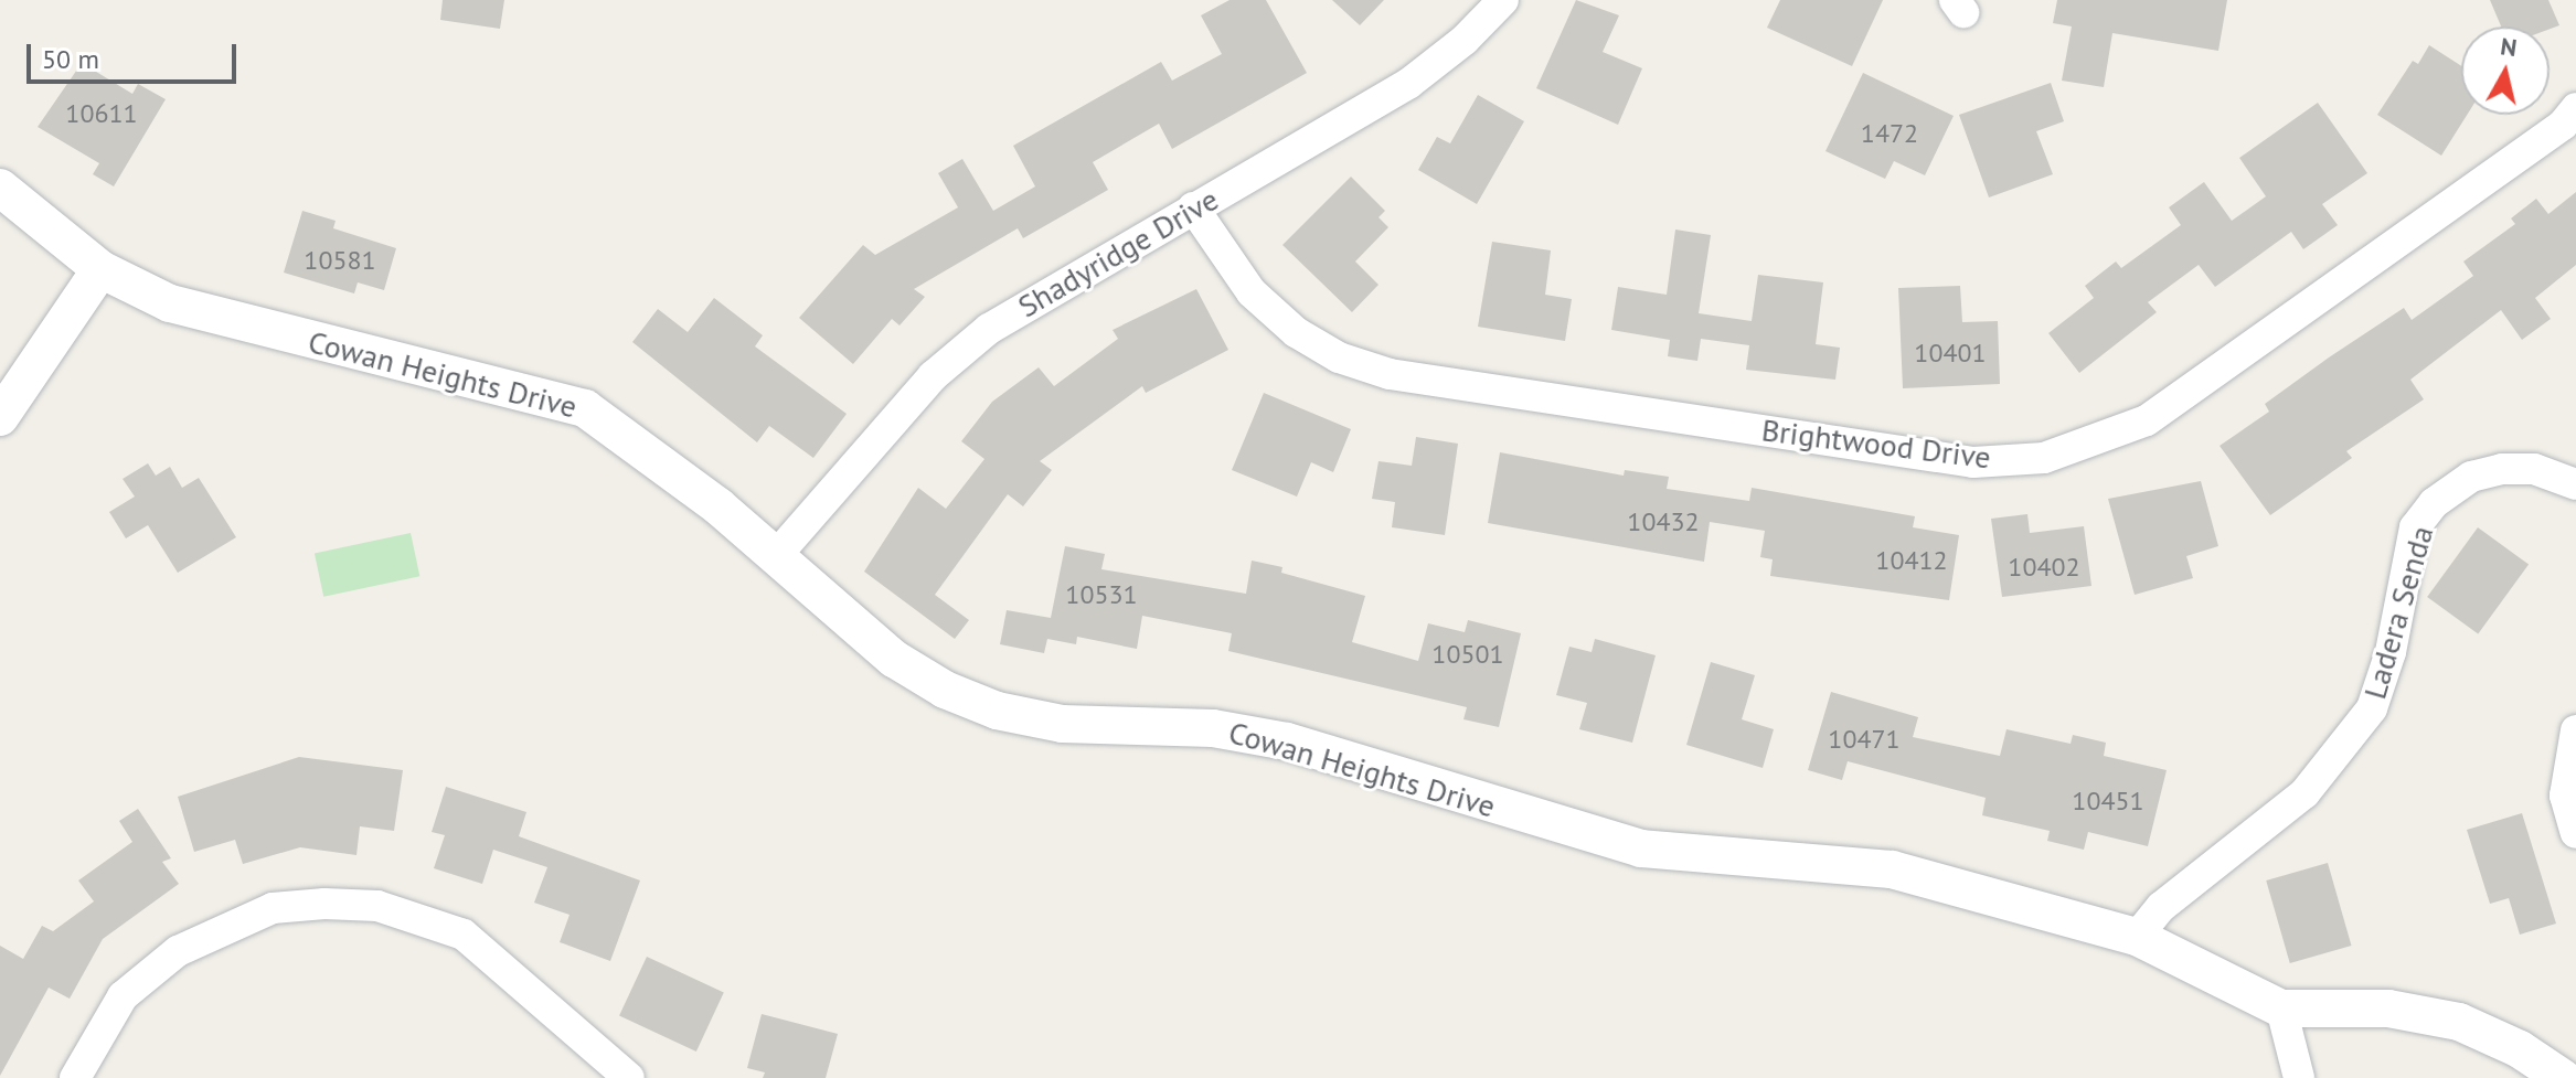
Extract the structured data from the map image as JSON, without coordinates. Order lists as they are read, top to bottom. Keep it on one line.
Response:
{"streets":{"street":["Shadyridge Drive","Cowan Heights Drive","Brightwood Drive","Ladera Senda"]},"crossings":[["Shadyridge Drive","Cowan Heights Drive"],["Shadyridge Drive","Brightwood Drive"],["Cowan Heights Drive","Ladera Senda"]],"house_numbers":["10611","1472","10581","10401","10432","10412","10402","10531","10501","10471","10451"],"scale_bar":"50 m","north":"top"}
